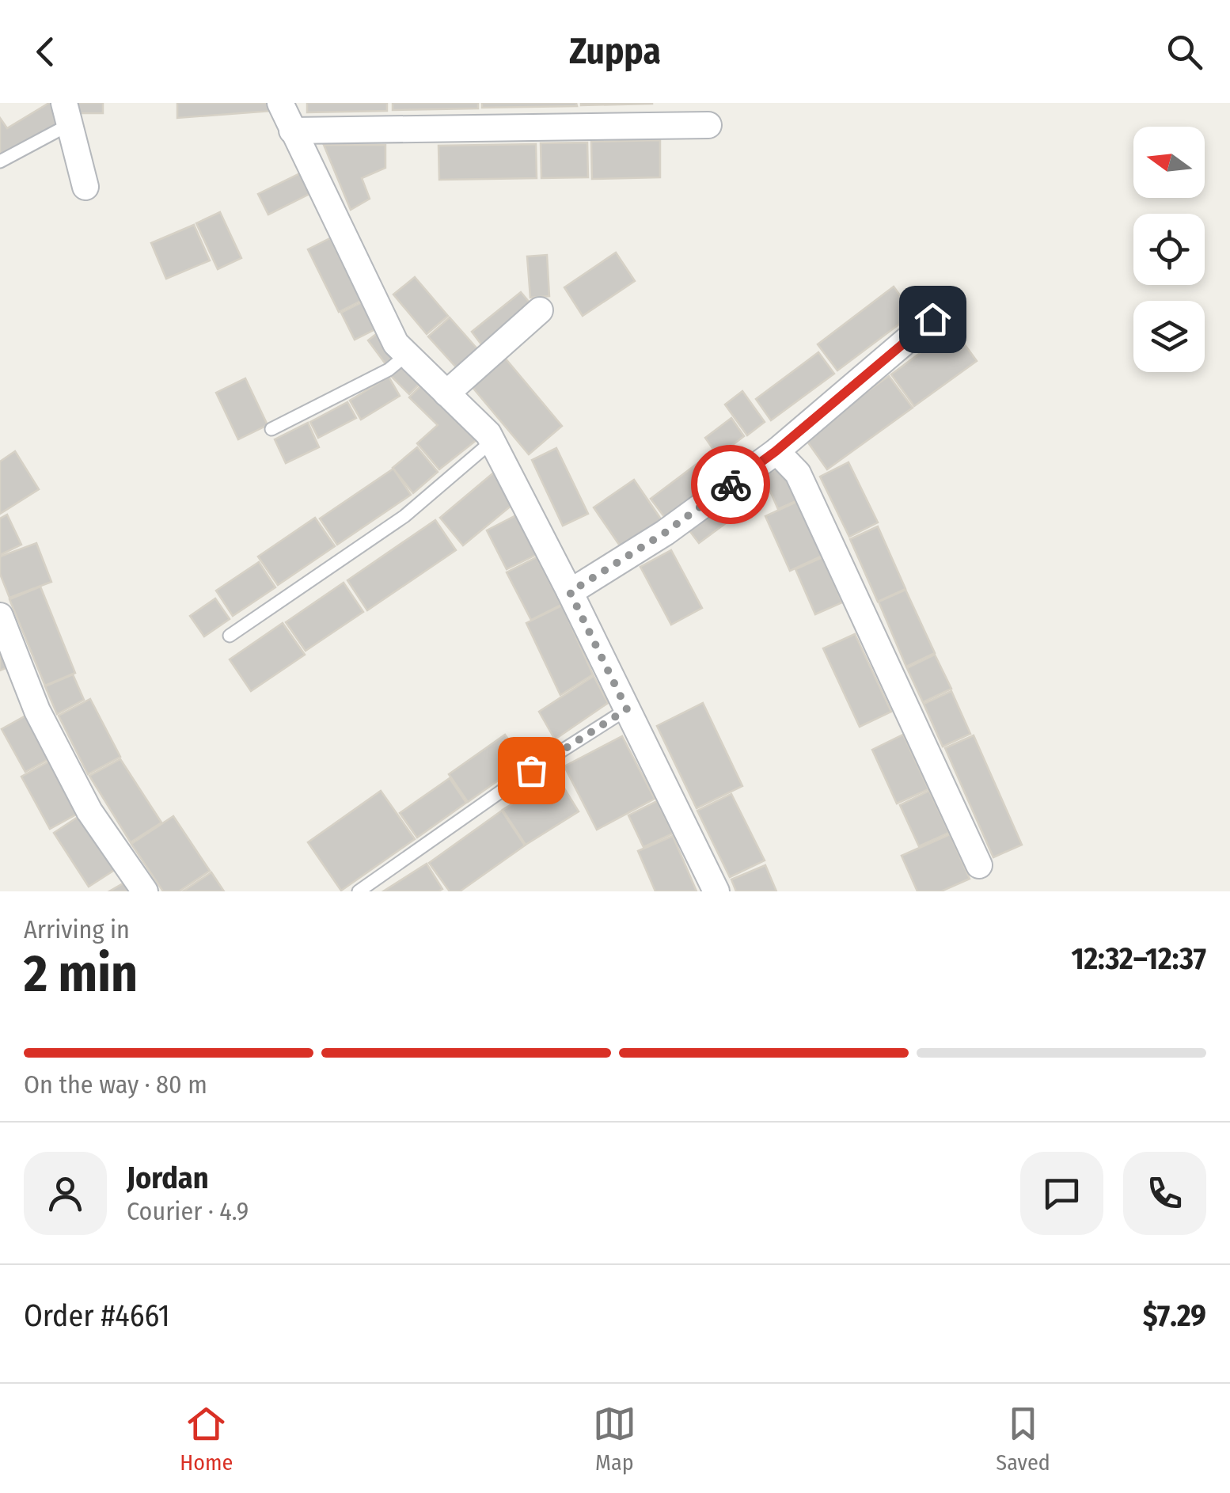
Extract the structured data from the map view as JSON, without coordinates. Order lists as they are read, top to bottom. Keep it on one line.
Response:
{"north":"left","page":{"header":"Zuppa","heading":["2 min","Arriving in","12:32–12:37"],"panel":["Jordan","Courier · 4.9","Order #4661","$7.29"],"bar":"On the way · 80 m","tabs":["Home","Map","Saved"]}}
